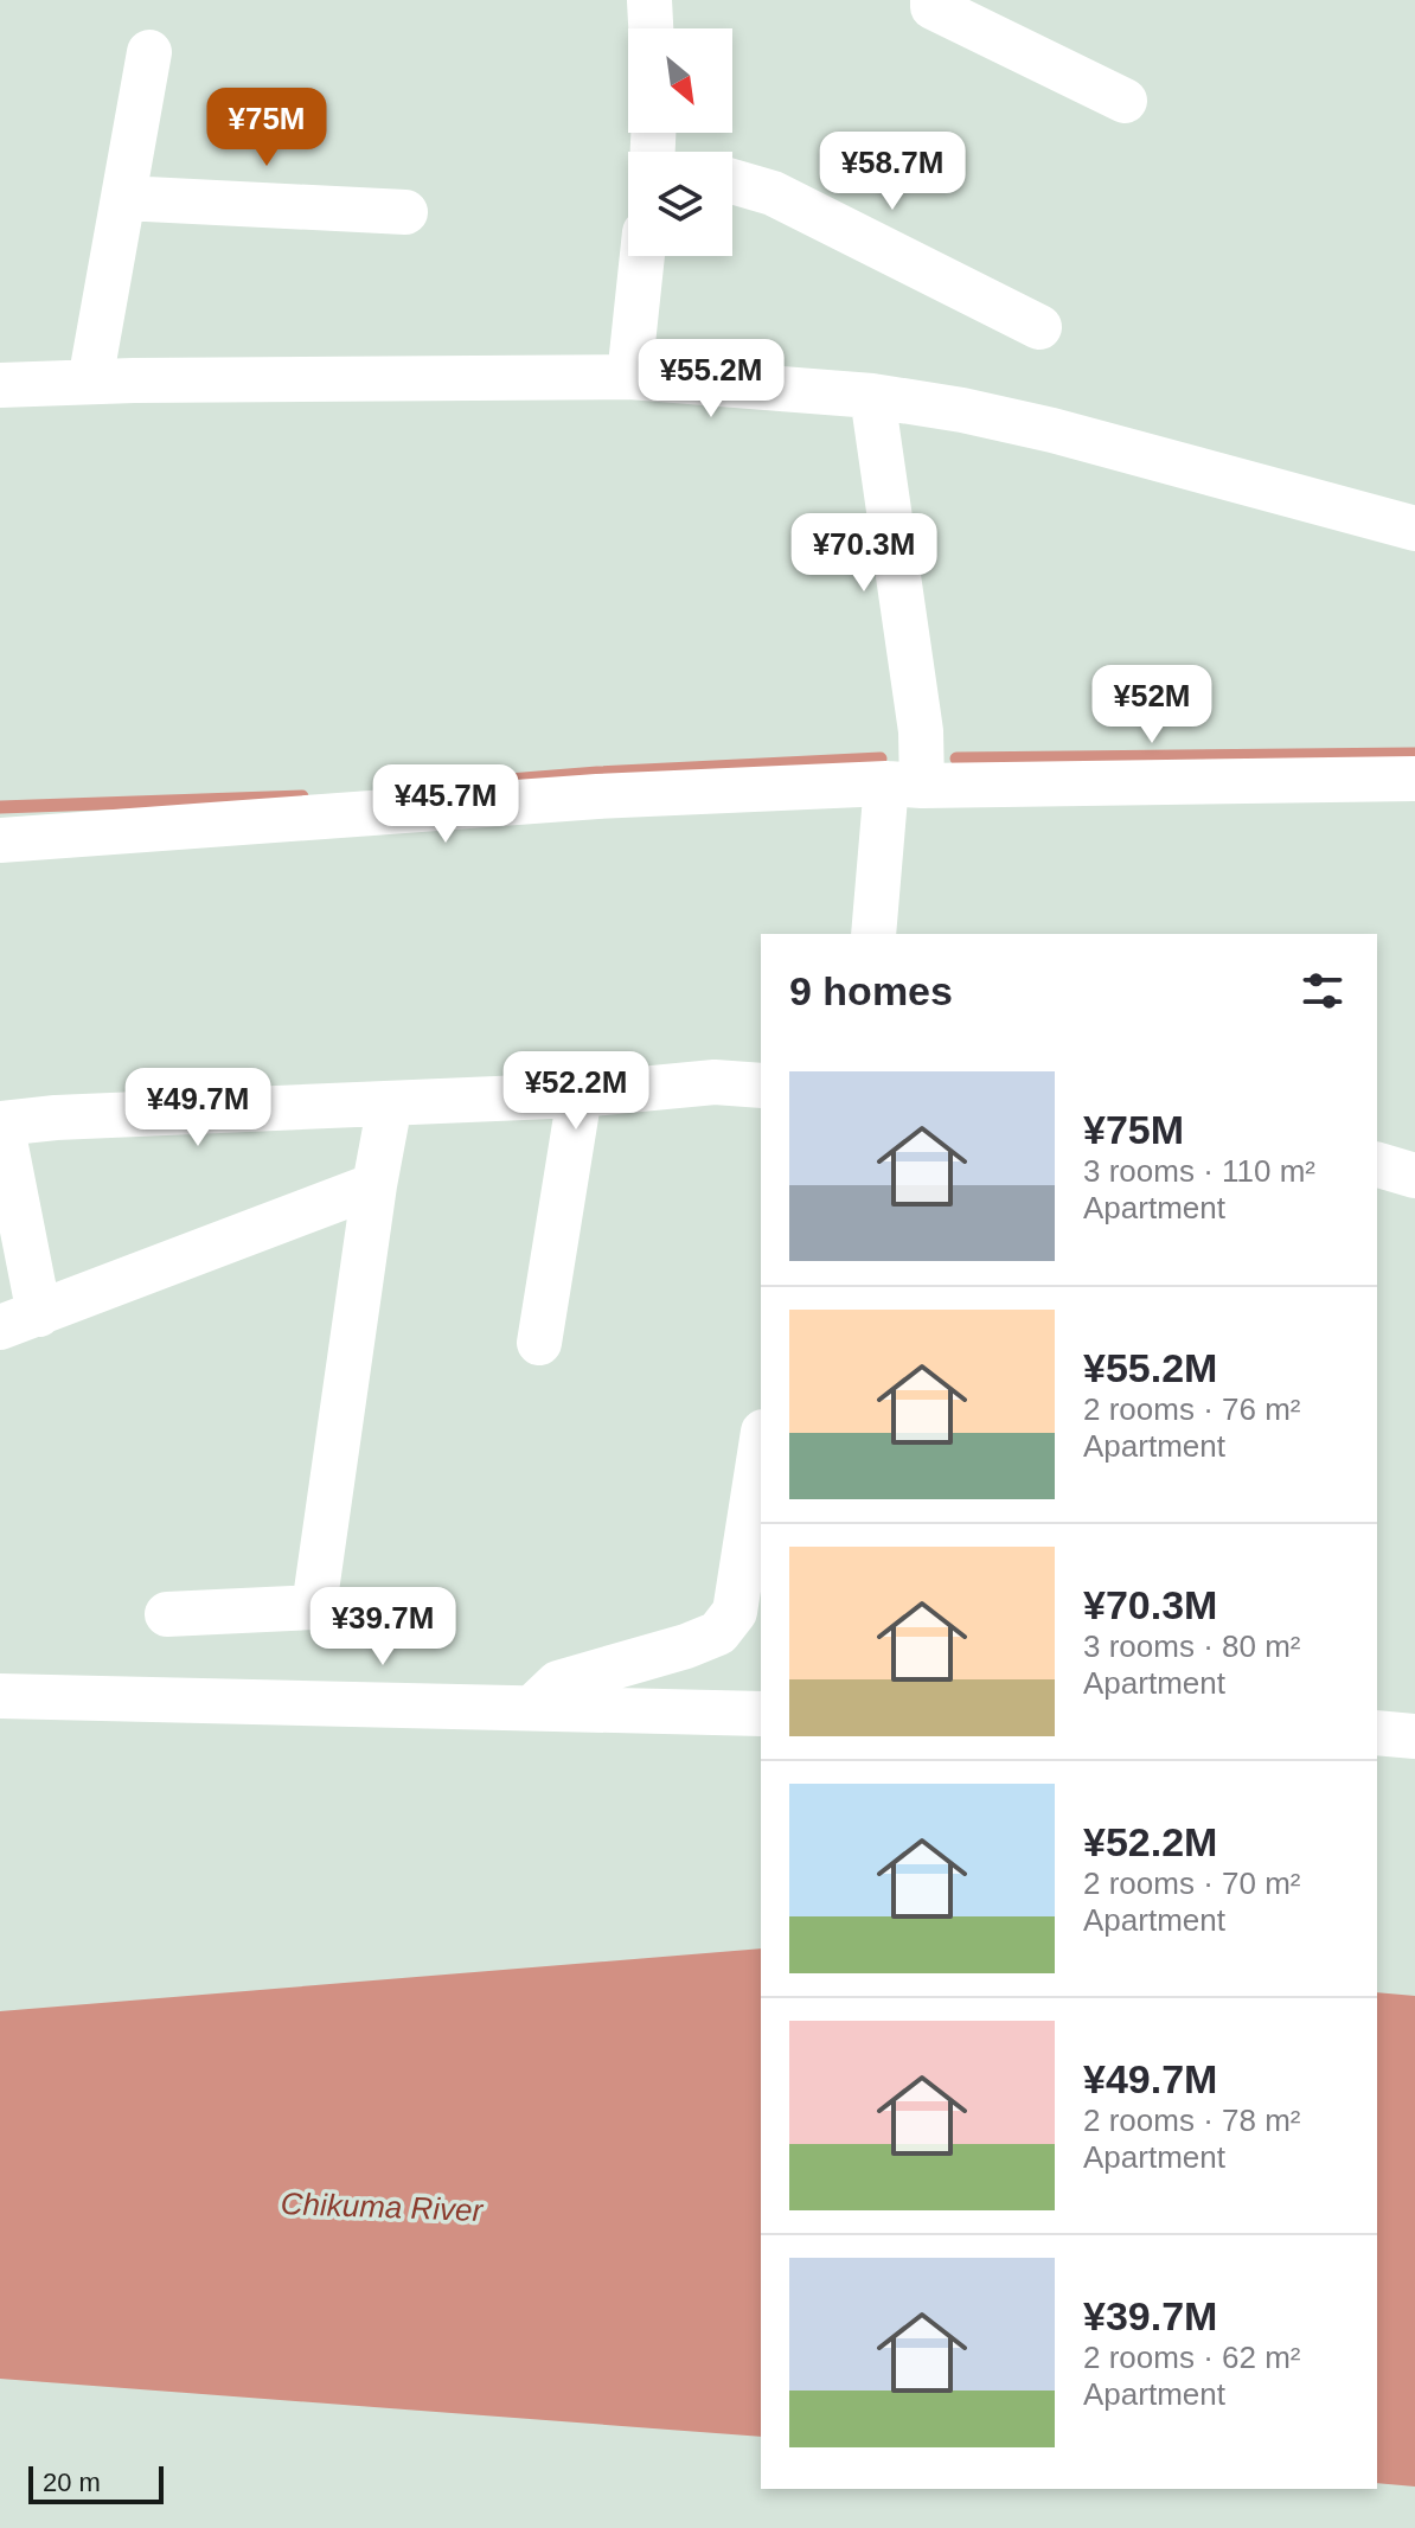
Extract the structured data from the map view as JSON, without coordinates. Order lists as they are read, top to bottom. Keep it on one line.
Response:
{"water":["Chikuma River"],"scale_bar":"20 m","north":"bottom right","page":{"price":["¥75M","¥58.7M","¥55.2M","¥70.3M","¥52M","¥45.7M","¥52.2M","¥49.7M","¥39.7M"],"heading":"9 homes","list":[{"name":"¥75M","note":"3 rooms · 110 m² · Apartment"},{"name":"¥55.2M","note":"2 rooms · 76 m² · Apartment"},{"name":"¥70.3M","note":"3 rooms · 80 m² · Apartment"},{"name":"¥52.2M","note":"2 rooms · 70 m² · Apartment"},{"name":"¥49.7M","note":"2 rooms · 78 m² · Apartment"},{"name":"¥39.7M","note":"2 rooms · 62 m² · Apartment"}],"scale":"20 m"}}
